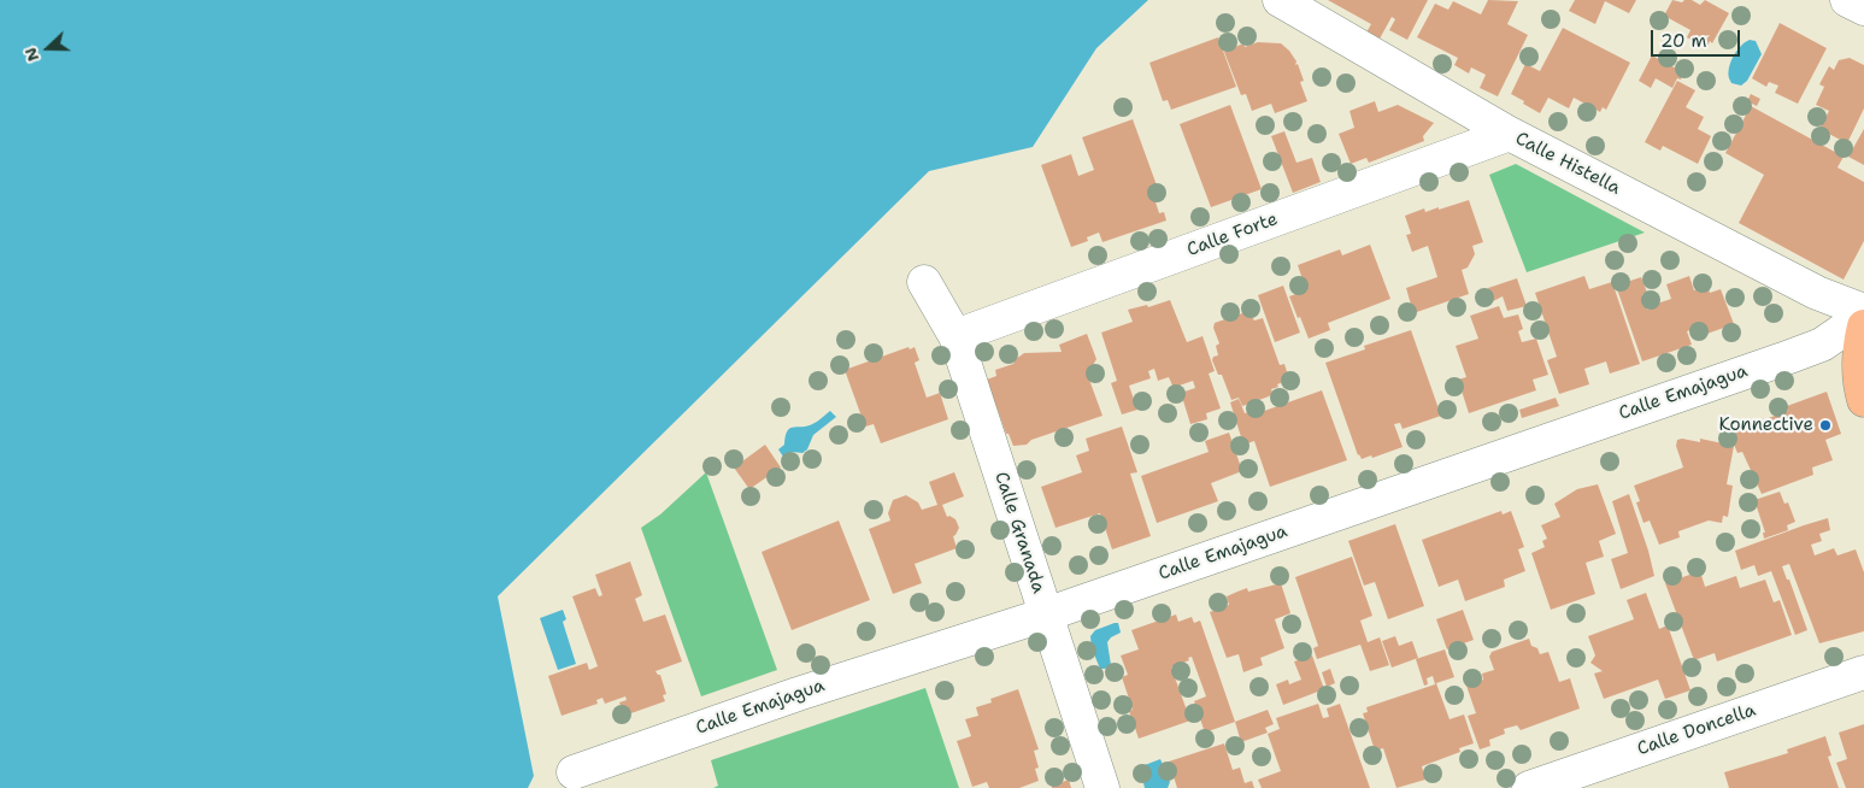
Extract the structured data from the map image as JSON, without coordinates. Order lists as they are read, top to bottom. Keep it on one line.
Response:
{"streets":{"street":["Calle Histella","Calle Forte","Calle Emajagua","Calle Granada","Calle Doncella"]},"crossings":[["Calle Histella","Calle Forte"],["Calle Histella","Calle Emajagua"],["Calle Forte","Calle Granada"],["Calle Emajagua","Calle Granada"]],"places":["Konnective"],"scale_bar":"20 m","north":"left"}
